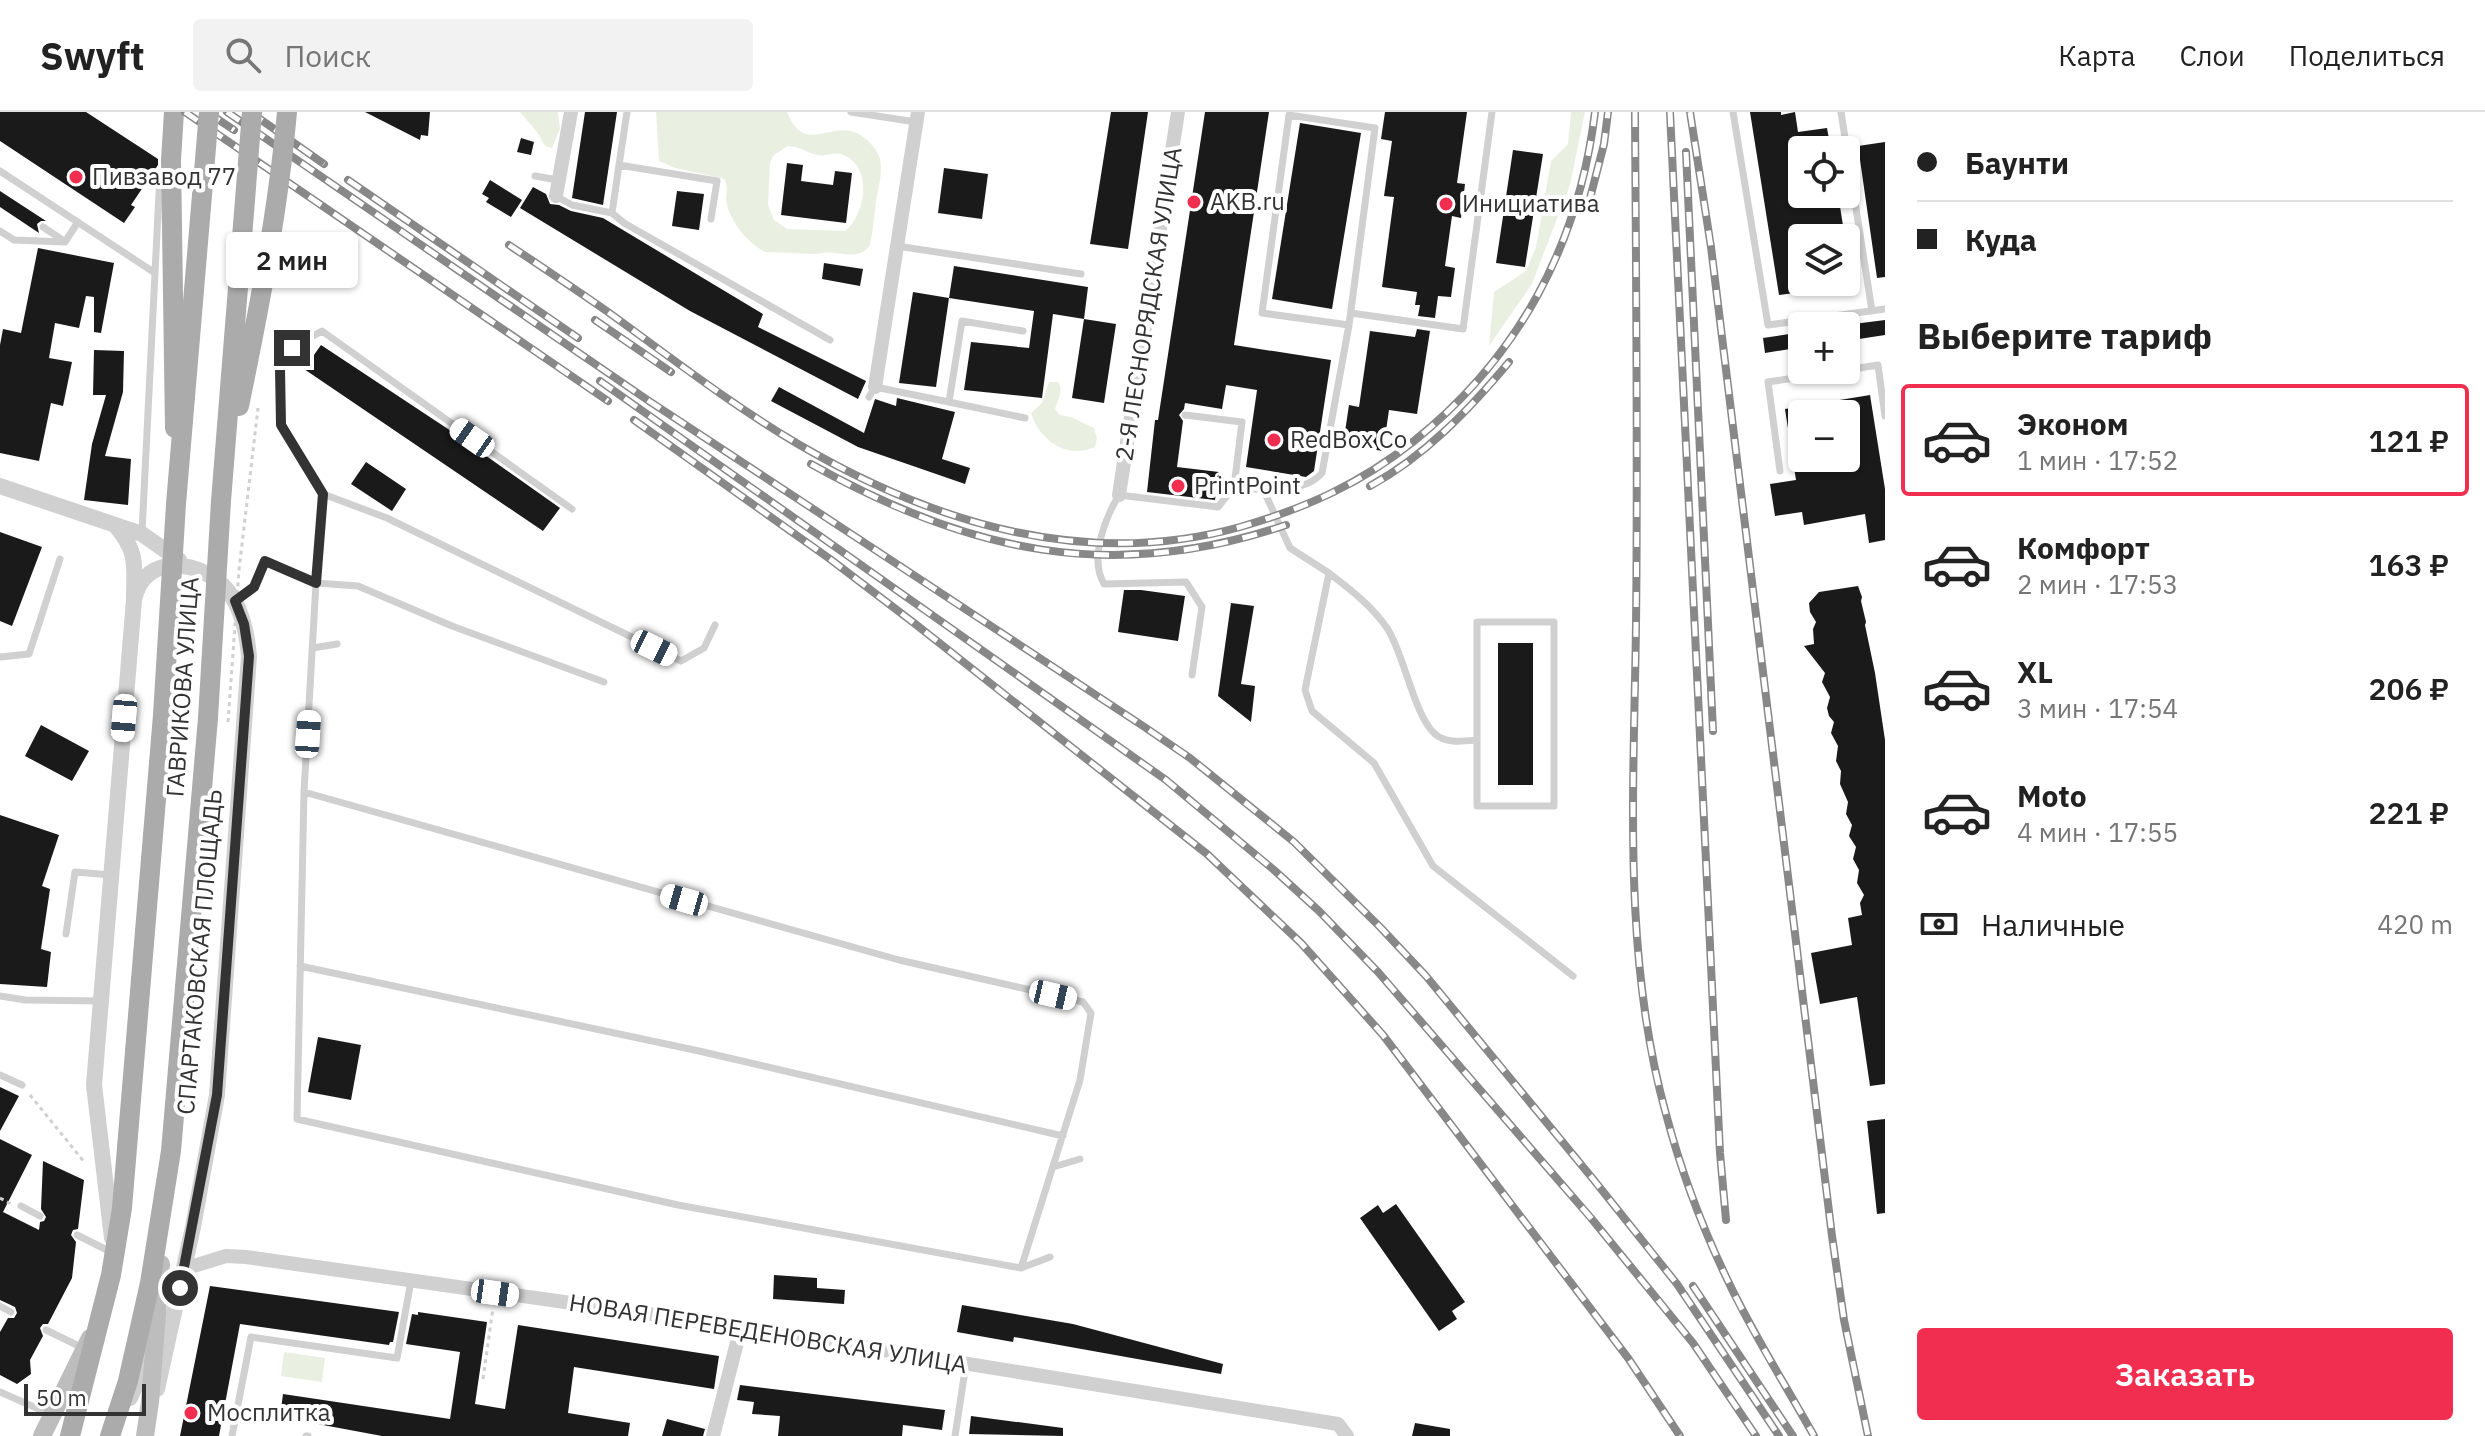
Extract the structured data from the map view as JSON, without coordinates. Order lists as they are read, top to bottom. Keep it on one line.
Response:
{"streets":{"main road":["ГАВРИКОВА УЛИЦА"],"street":["2-Я ЛЕСНОРЯДСКАЯ УЛИЦА","СПАРТАКОВСКАЯ ПЛОЩАДЬ","НОВАЯ ПЕРЕВЕДЕНОВСКАЯ УЛИЦА"]},"crossings":[["СПАРТАКОВСКАЯ ПЛОЩАДЬ","НОВАЯ ПЕРЕВЕДЕНОВСКАЯ УЛИЦА"]],"places":["Пивзавод 77","AKB.ru","Инициатива","RedBox Co","PrintPoint","Мосплитка"],"scale_bar":"50 m","page":{"header":"Swyft","search":"Поиск","nav":["Карта","Слои","Поделиться"],"banner":["Баунти","Куда"],"map_buttons":["+","−"],"bubble":"2 мин","heading":"Выберите тариф","list":[{"name":"Эконом","note":"1 мин · 17:52","value":"121 ₽"},{"name":"Комфорт","note":"2 мин · 17:53","value":"163 ₽"},{"name":"XL","note":"3 мин · 17:54","value":"206 ₽"},{"name":"Moto","note":"4 мин · 17:55","value":"221 ₽"}],"pay":["Наличные","420 m"],"buttons":"Заказать","scale":"50 m"}}
